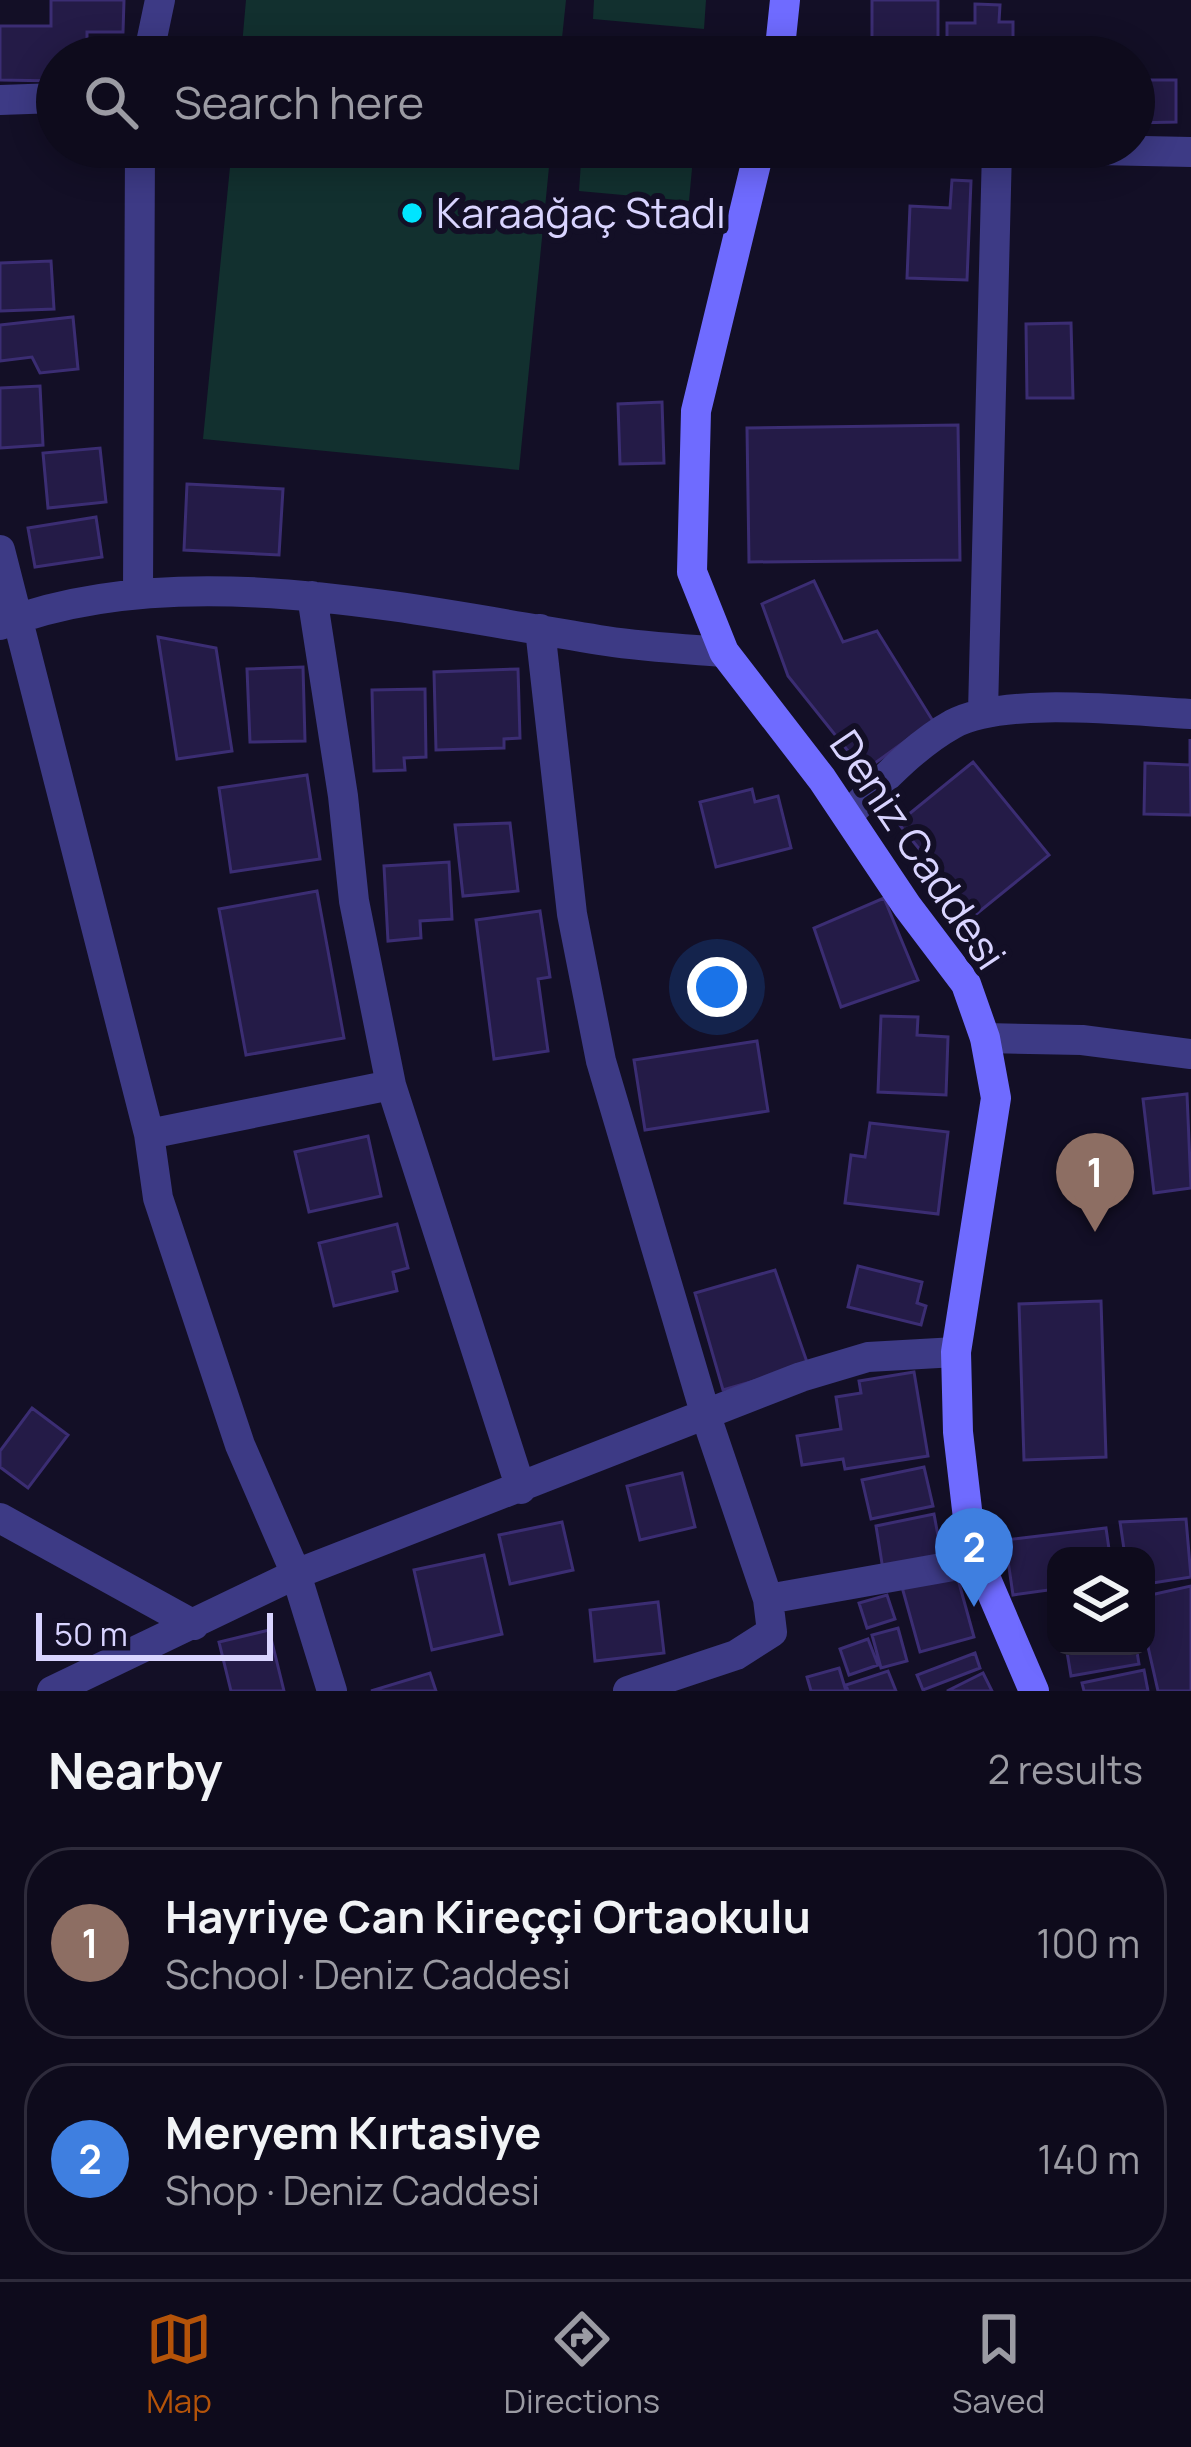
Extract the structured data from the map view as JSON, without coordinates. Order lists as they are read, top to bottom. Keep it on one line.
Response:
{"streets":{"street":["Deniz Caddesi"]},"places":["Karaağaç Stadı"],"scale_bar":"50 m","page":{"search":"Search here","pins":["1","2"],"scale":"50 m","heading":["Nearby","2 results"],"list":[{"mark":"1","name":"Hayriye Can Kireççi Ortaokulu","note":"School · Deniz Caddesi","value":"100 m"},{"mark":"2","name":"Meryem Kırtasiye","note":"Shop · Deniz Caddesi","value":"140 m"}],"nav":["Map","Directions","Saved"]}}
